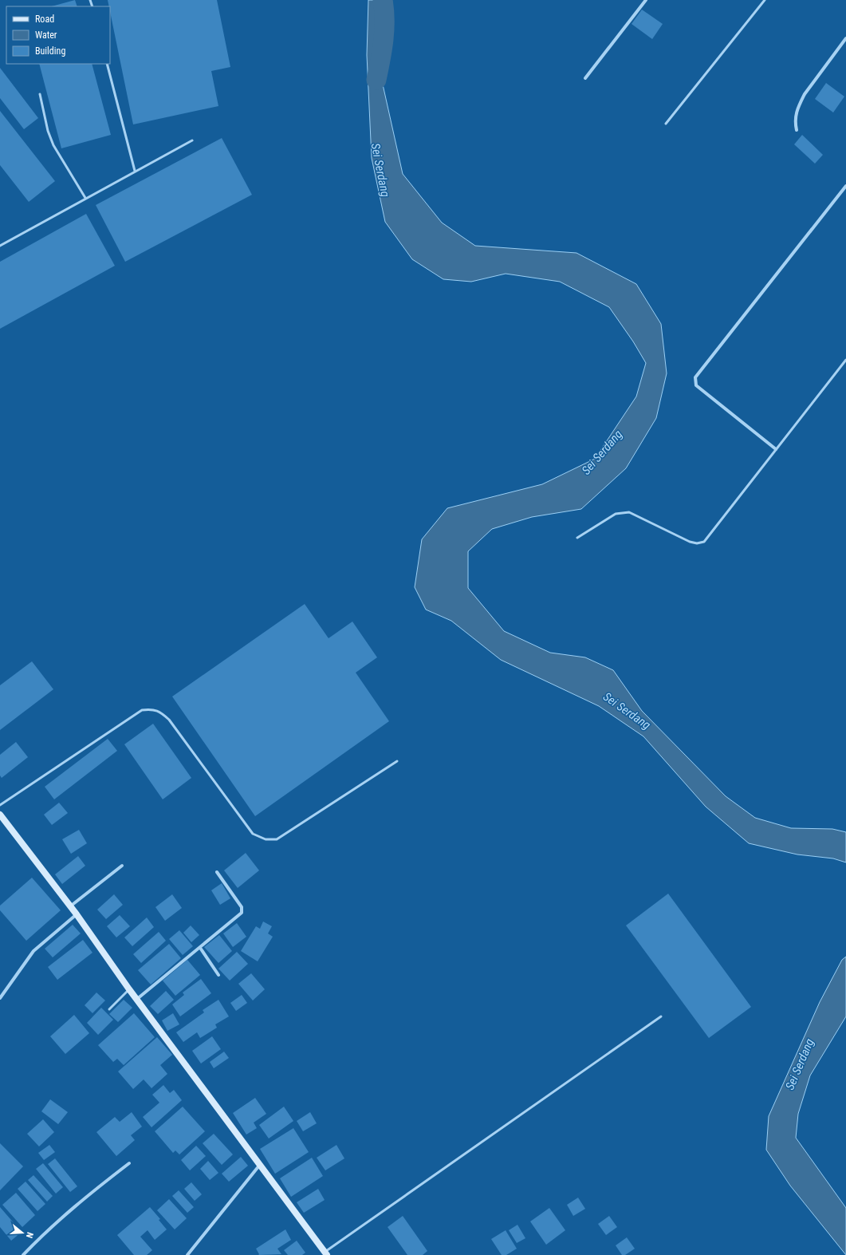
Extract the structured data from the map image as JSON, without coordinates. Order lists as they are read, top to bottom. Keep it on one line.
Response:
{"water":["Sei Serdang"],"legend":["Road","Water","Building"],"north":"right"}
